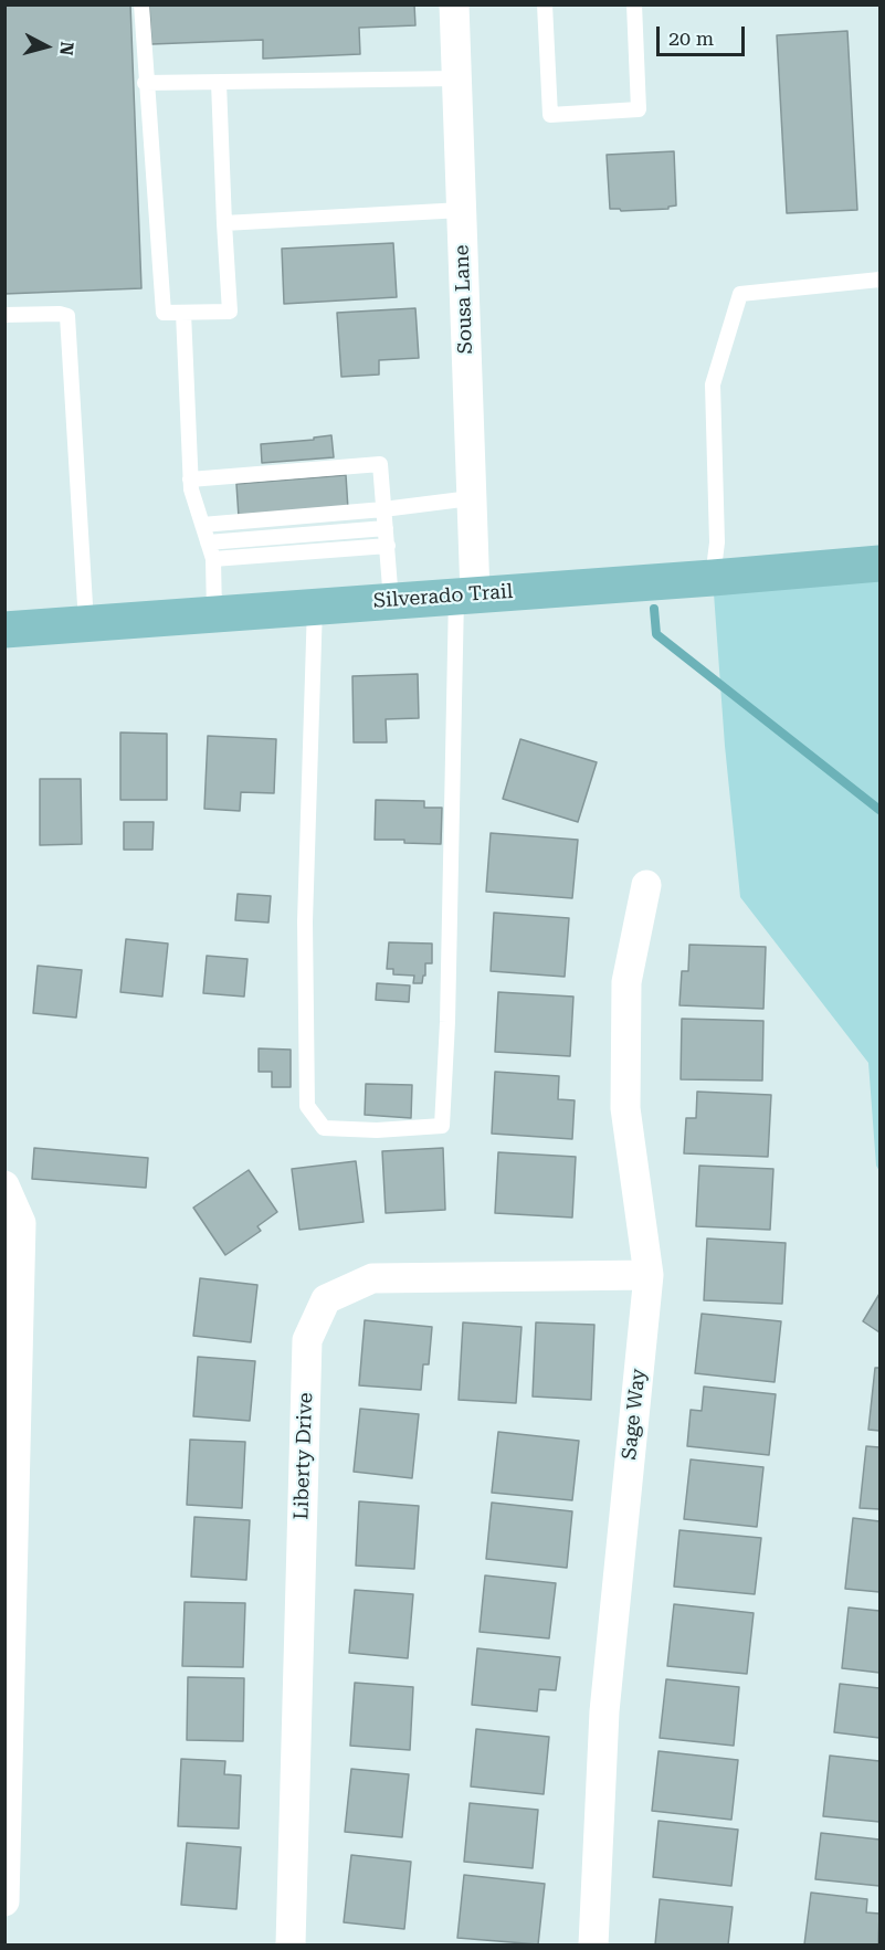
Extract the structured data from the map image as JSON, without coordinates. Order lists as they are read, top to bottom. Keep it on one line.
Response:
{"streets":{"main road":["Silverado Trail"],"street":["Sousa Lane","Sage Way","Liberty Drive"]},"crossings":[["Sousa Lane","Silverado Trail"],["Sage Way","Liberty Drive"]],"scale_bar":"20 m","north":"right"}
